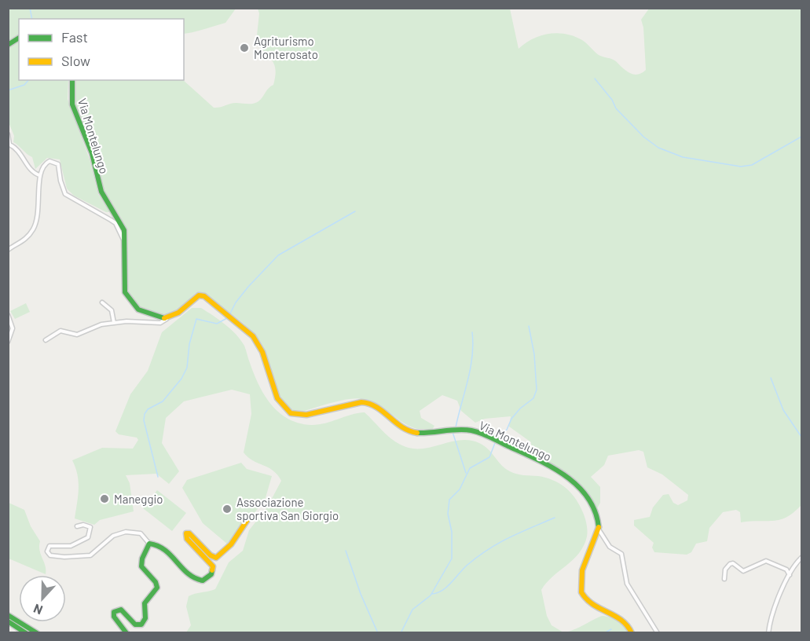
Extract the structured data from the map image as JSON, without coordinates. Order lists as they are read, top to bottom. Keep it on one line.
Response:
{"streets":{"street":["Via Montelungo"]},"places":["Agriturismo Monterosato","Maneggio","Associazione sportiva San Giorgio"],"legend":["Fast","Slow"],"north":"bottom"}
